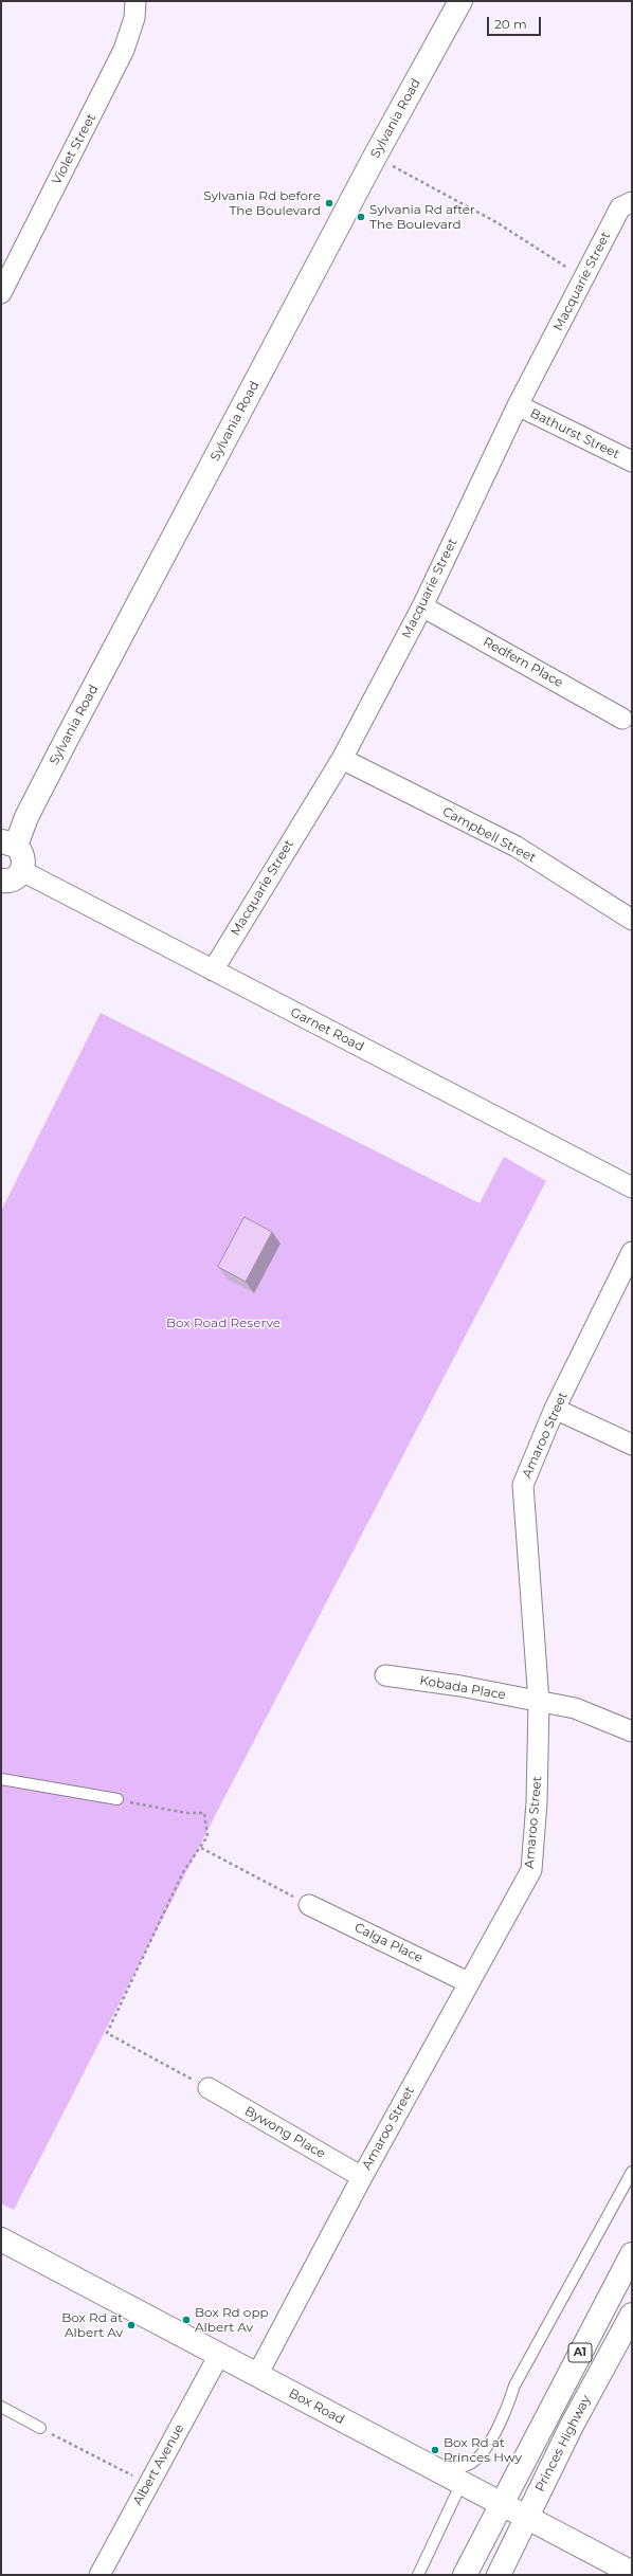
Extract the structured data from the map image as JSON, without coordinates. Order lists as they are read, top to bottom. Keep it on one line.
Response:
{"streets":{"main road":["Sylvania Road","A1","Box Road","Princes Highway"],"street":["Violet Street","Macquarie Street","Bathurst Street","Redfern Place","Campbell Street","Garnet Road","Amaroo Street","Kobada Place","Calga Place","Bywong Place","Albert Avenue"]},"crossings":[["Macquarie Street","Bathurst Street"],["Macquarie Street","Redfern Place"],["Macquarie Street","Campbell Street"],["Macquarie Street","Garnet Road"],["Amaroo Street","Kobada Place"],["Amaroo Street","Calga Place"],["Amaroo Street","Bywong Place"],["Amaroo Street","Box Road"],["A1","Box Road"],["Box Road","Princes Highway"],["Box Road","Albert Avenue"]],"parks":["Box Road Reserve"],"places":["Sylvania Rd before The Boulevard","Sylvania Rd after The Boulevard","Box Rd opp Albert Av","Box Rd at Albert Av","Box Rd at Princes Hwy"],"scale_bar":"20 m"}
